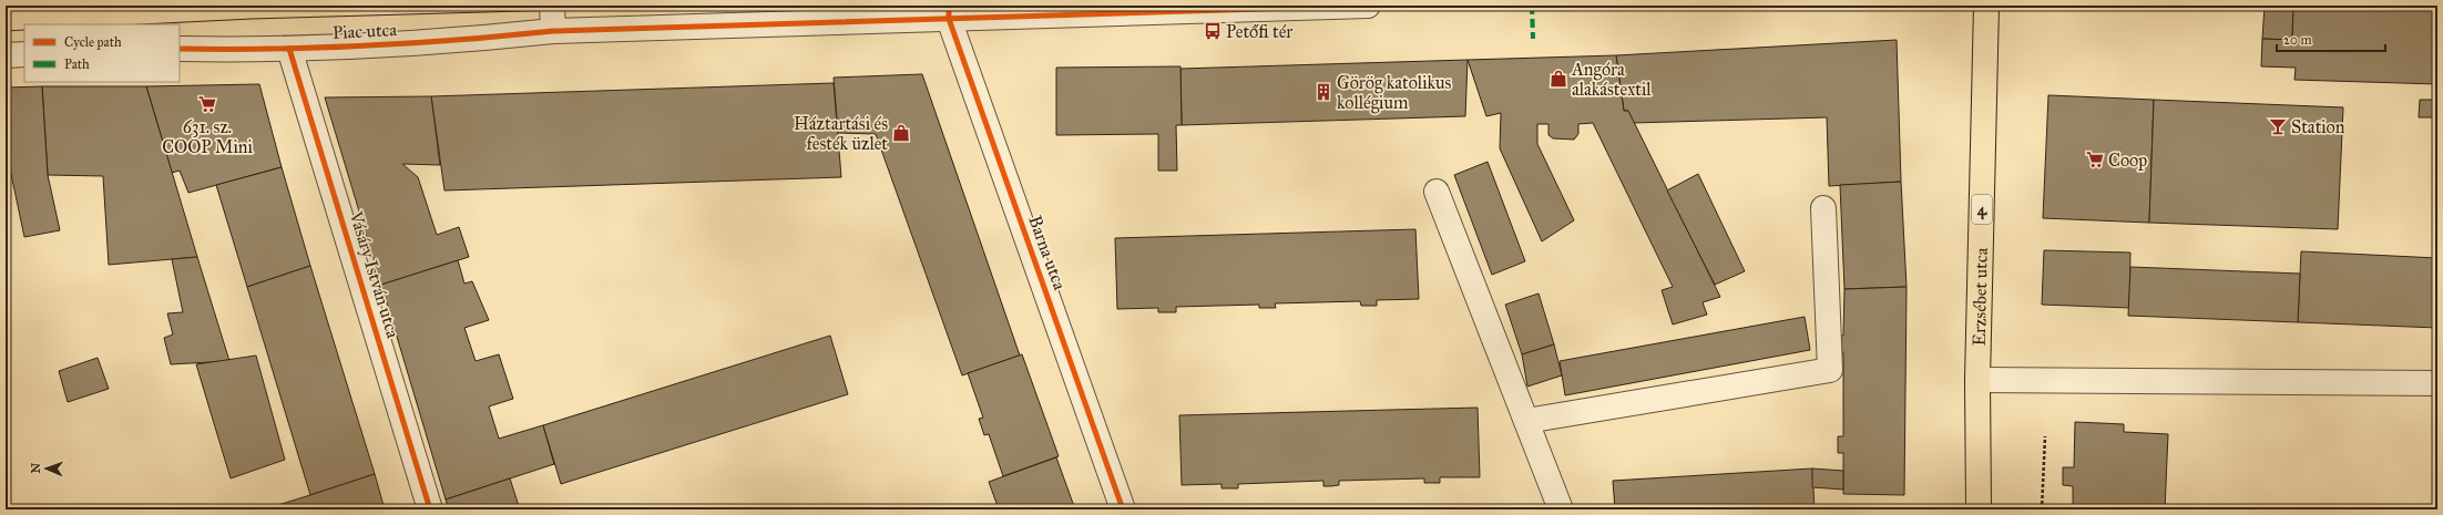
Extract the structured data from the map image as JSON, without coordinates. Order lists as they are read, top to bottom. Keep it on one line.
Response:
{"streets":{"main road":["4","Erzsébet utca"],"street":["Piac utca","Barna utca","Vásáry István utca"]},"crossings":[["Piac utca","Vásáry István utca"]],"places":{"bus stop":["Petőfi tér"],"shop":["Angóra alakástextil","Háztartási és festék üzlet"],"building":["Görög katolikus kollégium"],"supermarket":["631. sz. COOP Mini","Coop"],"bar":["Station"]},"legend":["Cycle path","Path"],"scale_bar":"20 m","north":"left"}
